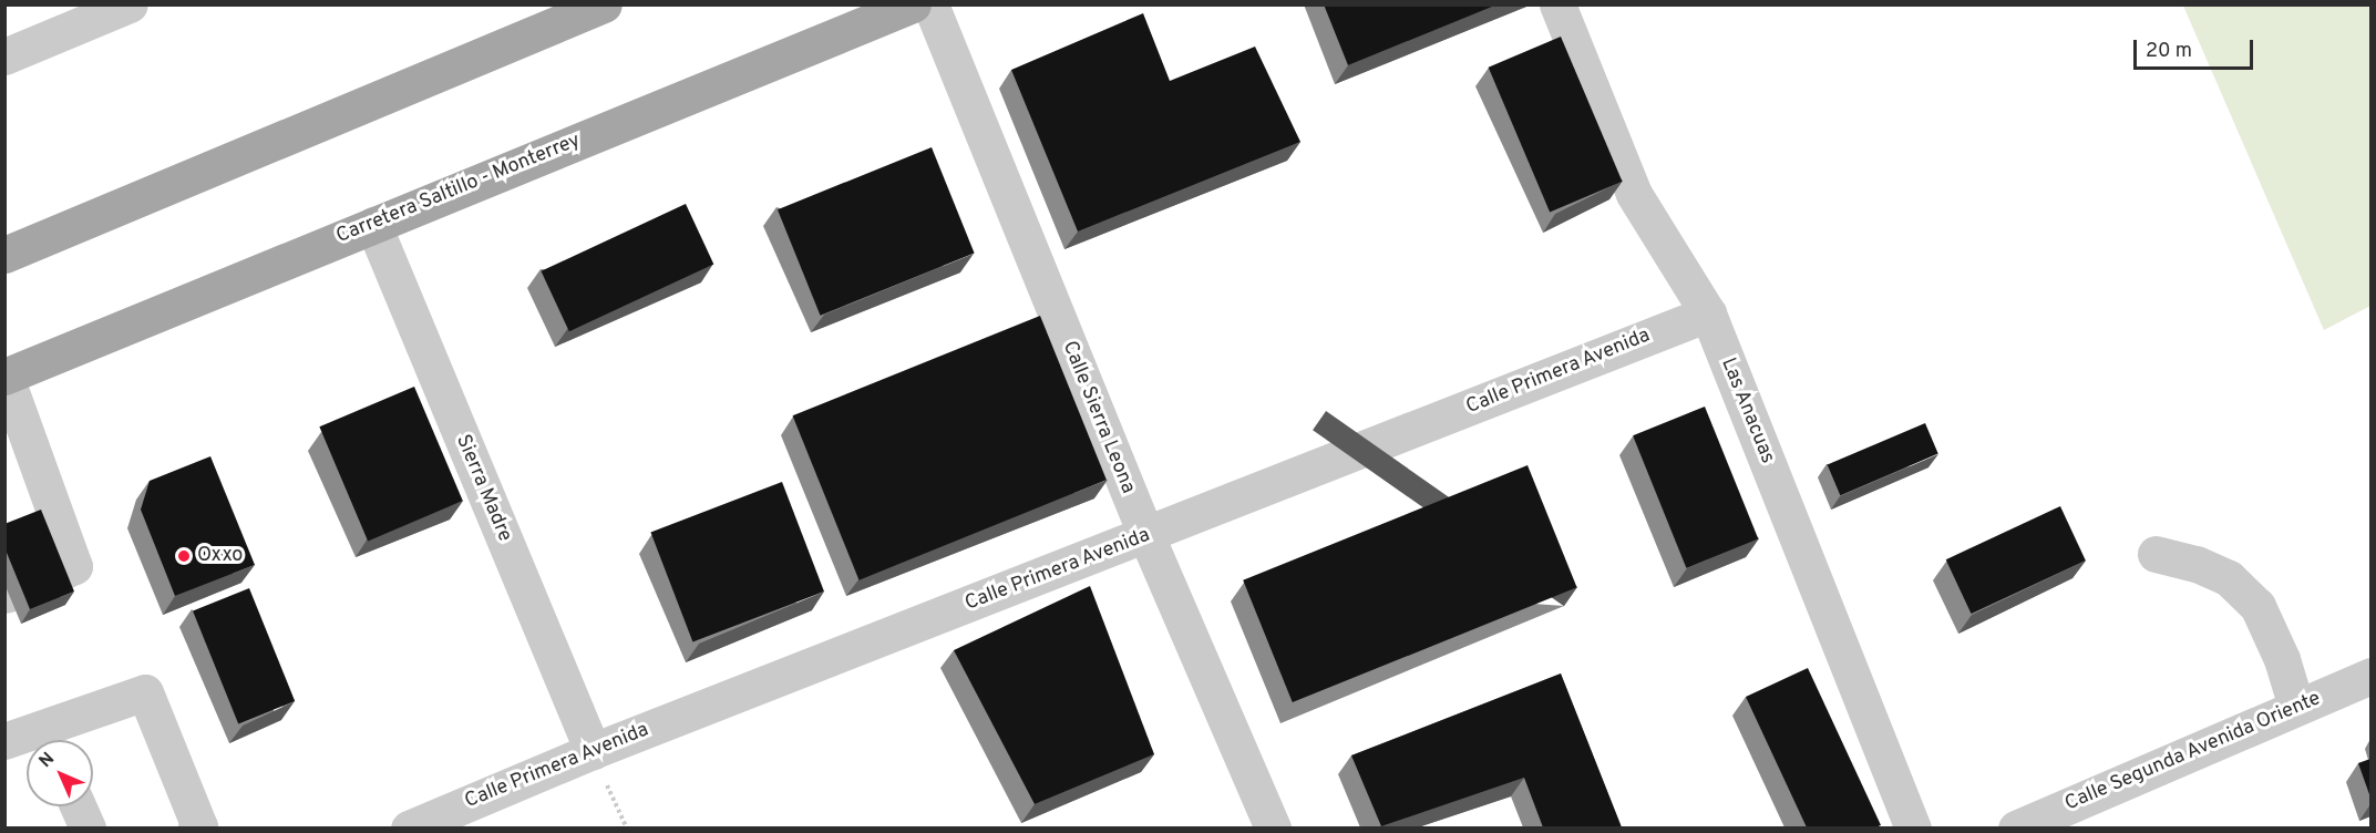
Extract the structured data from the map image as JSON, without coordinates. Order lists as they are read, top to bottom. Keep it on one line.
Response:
{"streets":{"main road":["Carretera Saltillo - Monterrey"],"street":["Calle Primera Avenida","Las Anacuas","Calle Sierra Leona","Sierra Madre","Calle Segunda Avenida Oriente"]},"crossings":[["Carretera Saltillo - Monterrey","Sierra Madre"],["Calle Primera Avenida","Las Anacuas"],["Calle Primera Avenida","Calle Sierra Leona"],["Calle Primera Avenida","Sierra Madre"]],"places":["Oxxo"],"scale_bar":"20 m","north":"top left"}
